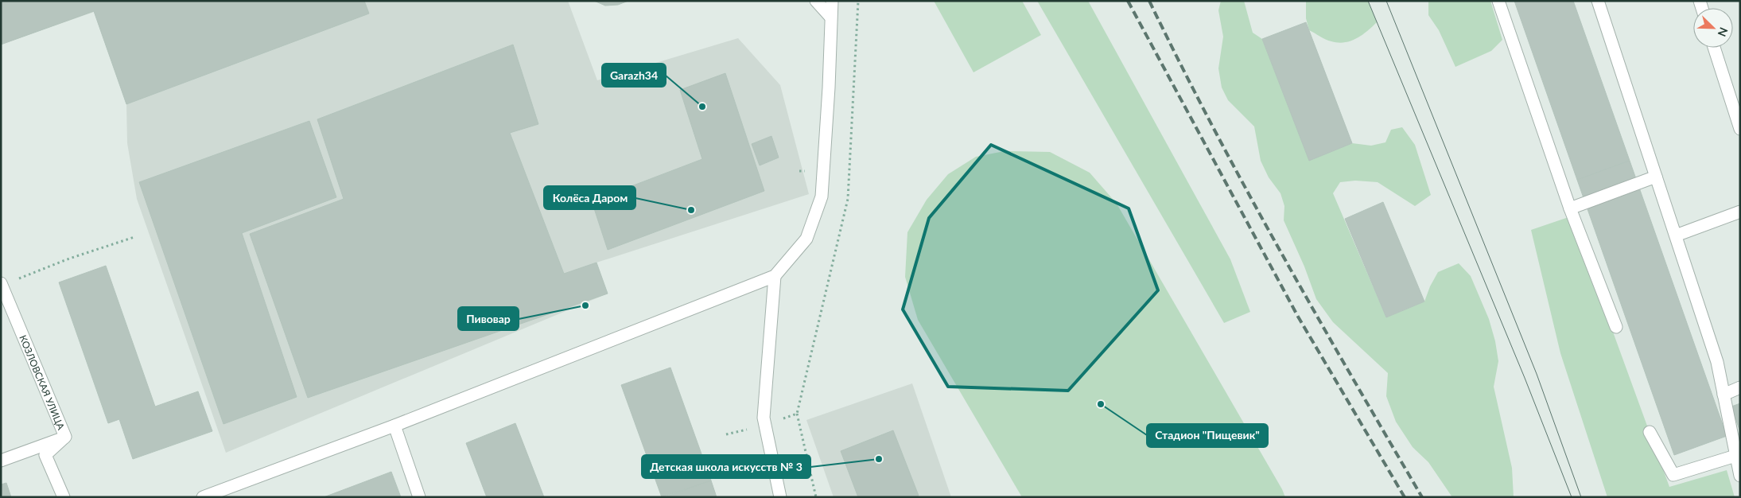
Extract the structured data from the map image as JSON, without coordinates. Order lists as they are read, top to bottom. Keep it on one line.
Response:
{"streets":{"street":["КОЗЛОВСКАЯ УЛИЦА"]},"places":["Garazh34","Колёса Даром","Пивовар","Стадион \"Пищевик\"","Детская школа искусств № 3"],"north":"bottom right"}
